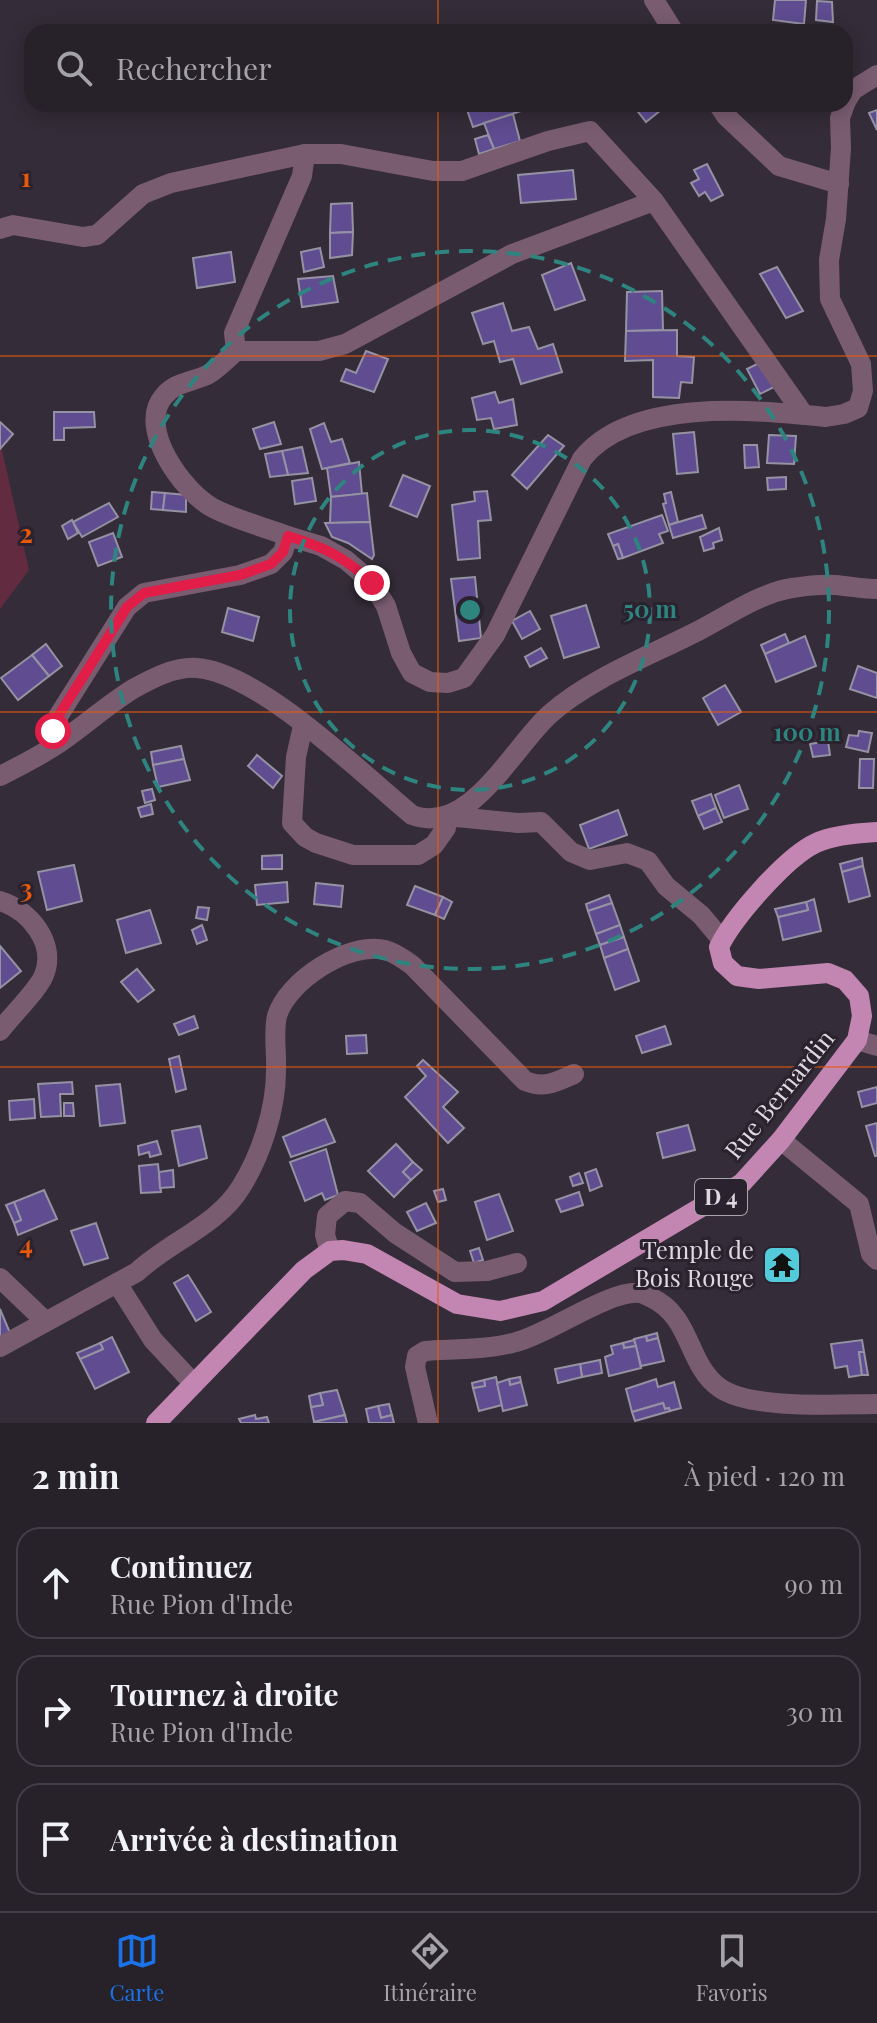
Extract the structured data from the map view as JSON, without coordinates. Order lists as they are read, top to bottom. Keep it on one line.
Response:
{"streets":{"main road":["Rue Bernardin","D 4"]},"places":{"temple":["Temple de Bois Rouge"]},"page":{"search":"Rechercher","heading":["2 min","À pied · 120 m"],"list":[["Continuez","Rue Pion d'Inde","90 m"],["Tournez à droite","Rue Pion d'Inde","30 m"],"Arrivée à destination"],"nav":["Carte","Itinéraire","Favoris"]},"grid":{"rows":["1","2","3","4"]},"rings":["50 m","100 m"]}
